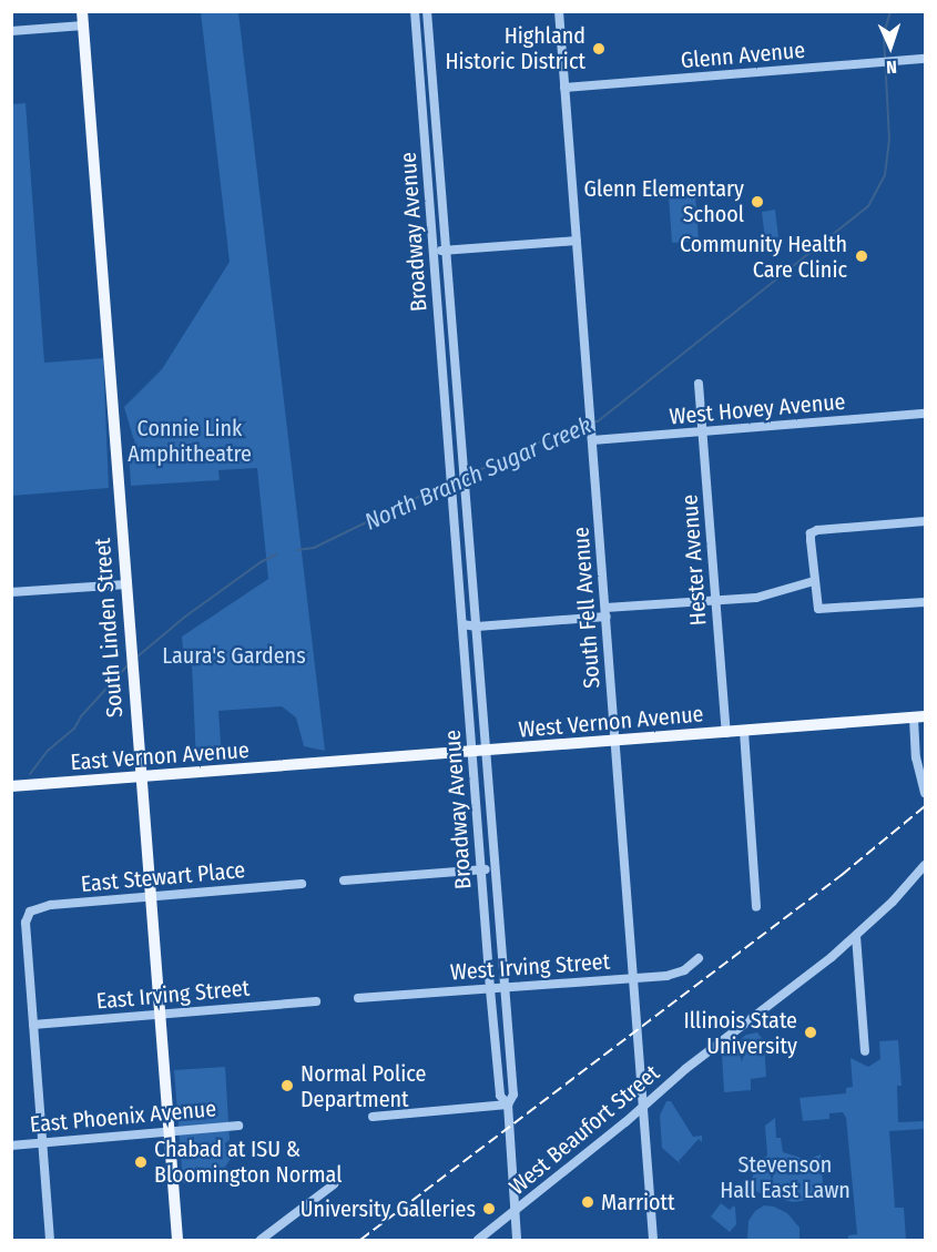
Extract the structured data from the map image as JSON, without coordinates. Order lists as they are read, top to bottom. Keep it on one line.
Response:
{"streets":{"main road":["South Linden Street","West Vernon Avenue","East Vernon Avenue"],"street":["Glenn Avenue","Broadway Avenue","West Hovey Avenue","Hester Avenue","South Fell Avenue","East Stewart Place","West Irving Street","East Irving Street","East Phoenix Avenue","West Beaufort Street"]},"crossings":[["Glenn Avenue","South Fell Avenue"],["Broadway Avenue","West Vernon Avenue"],["Broadway Avenue","West Irving Street"],["Broadway Avenue","West Beaufort Street"],["West Hovey Avenue","Hester Avenue"],["West Hovey Avenue","South Fell Avenue"],["Hester Avenue","West Vernon Avenue"],["South Fell Avenue","West Vernon Avenue"],["South Fell Avenue","West Irving Street"],["South Fell Avenue","West Beaufort Street"],["South Linden Street","East Vernon Avenue"],["South Linden Street","East Stewart Place"],["South Linden Street","East Irving Street"],["South Linden Street","East Phoenix Avenue"],["West Vernon Avenue","East Vernon Avenue"],["East Stewart Place","East Irving Street"]],"water":["North Branch Sugar Creek"],"parks":["Connie Link Amphitheatre","Laura's Gardens","Stevenson Hall East Lawn"],"places":["Highland Historic District","Glenn Elementary School","Community Health Care Clinic","Illinois State University","Normal Police Department","Chabad at ISU & Bloomington Normal","Marriott","University Galleries"],"north":"bottom"}
